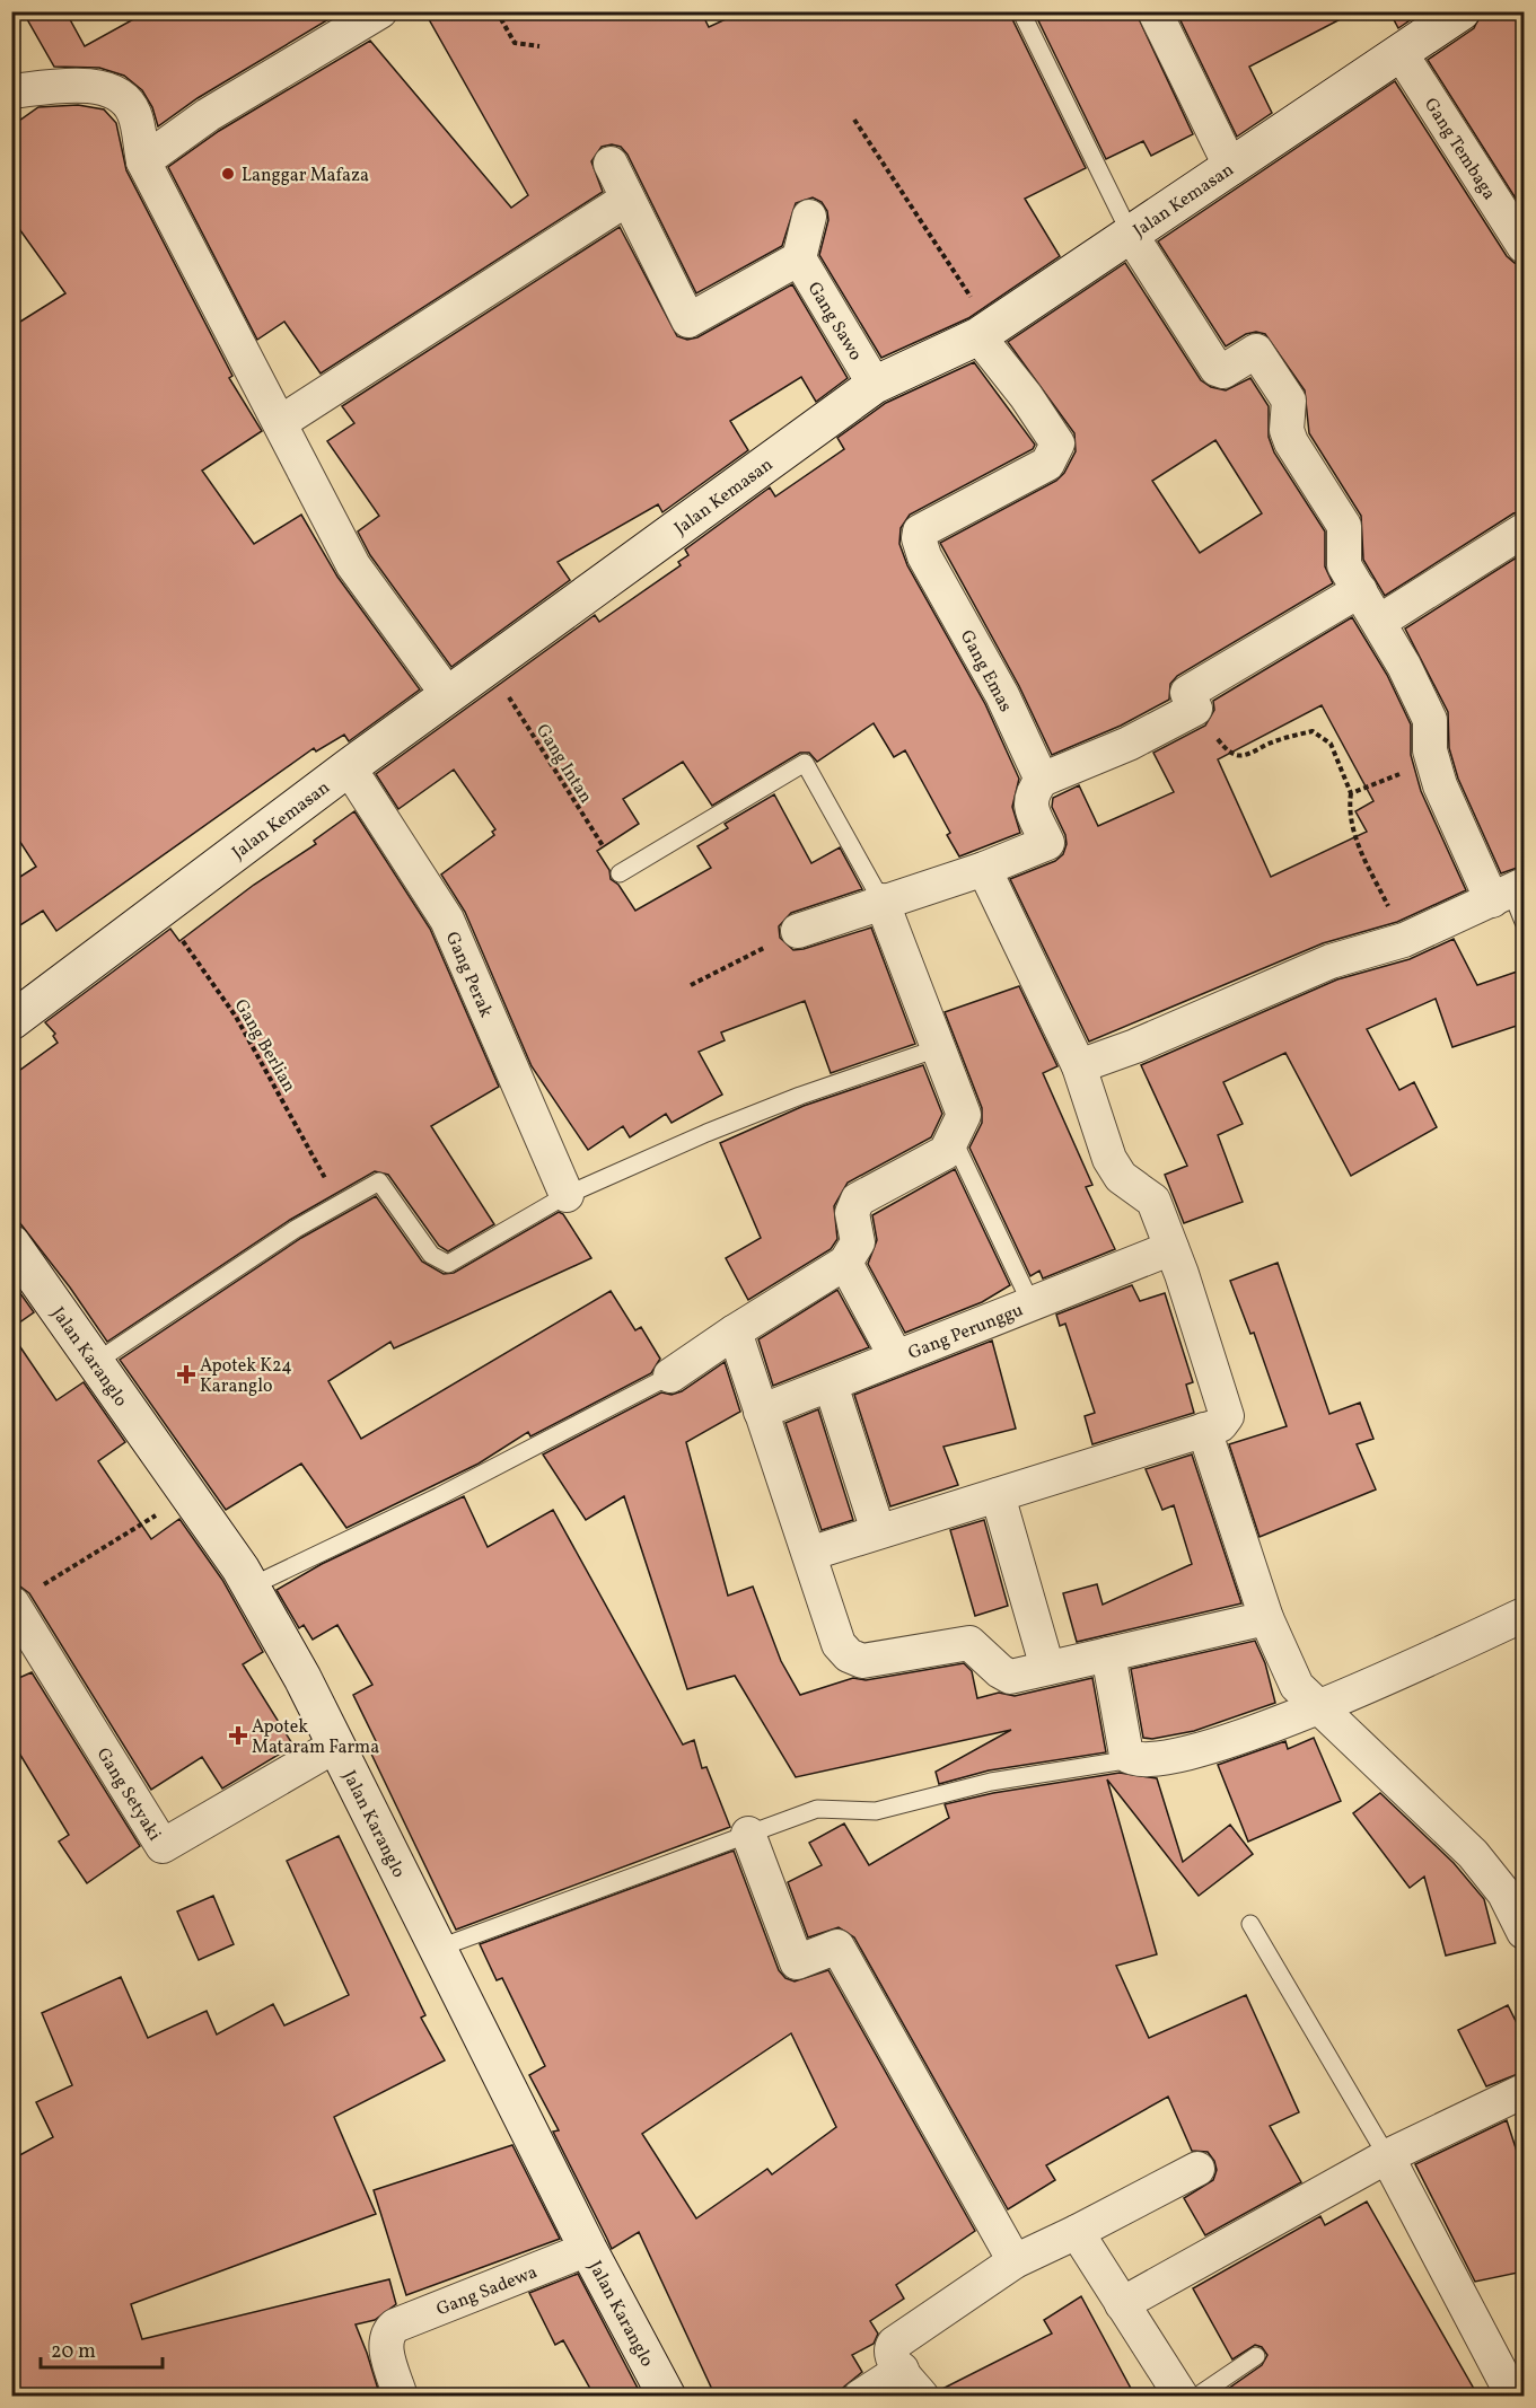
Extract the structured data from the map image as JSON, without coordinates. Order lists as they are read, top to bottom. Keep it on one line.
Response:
{"streets":{"street":["Gang Tembaga","Jalan Kemasan","Gang Sawo","Gang Emas","Gang Perak","Gang Perunggu","Jalan Karanglo","Gang Setyaki","Gang Sadewa"],"path":["Gang Intan","Gang Berlian"]},"crossings":[["Gang Tembaga","Jalan Kemasan"],["Jalan Kemasan","Gang Sawo"],["Jalan Kemasan","Gang Emas"],["Jalan Kemasan","Gang Intan"],["Jalan Kemasan","Gang Perak"],["Jalan Kemasan","Gang Berlian"],["Jalan Karanglo","Gang Setyaki"],["Jalan Karanglo","Gang Sadewa"]],"places":{"other":["Langgar Mafaza"],"health":["Apotek K24 Karanglo","Apotek Mataram Farma"]},"scale_bar":"20 m"}
